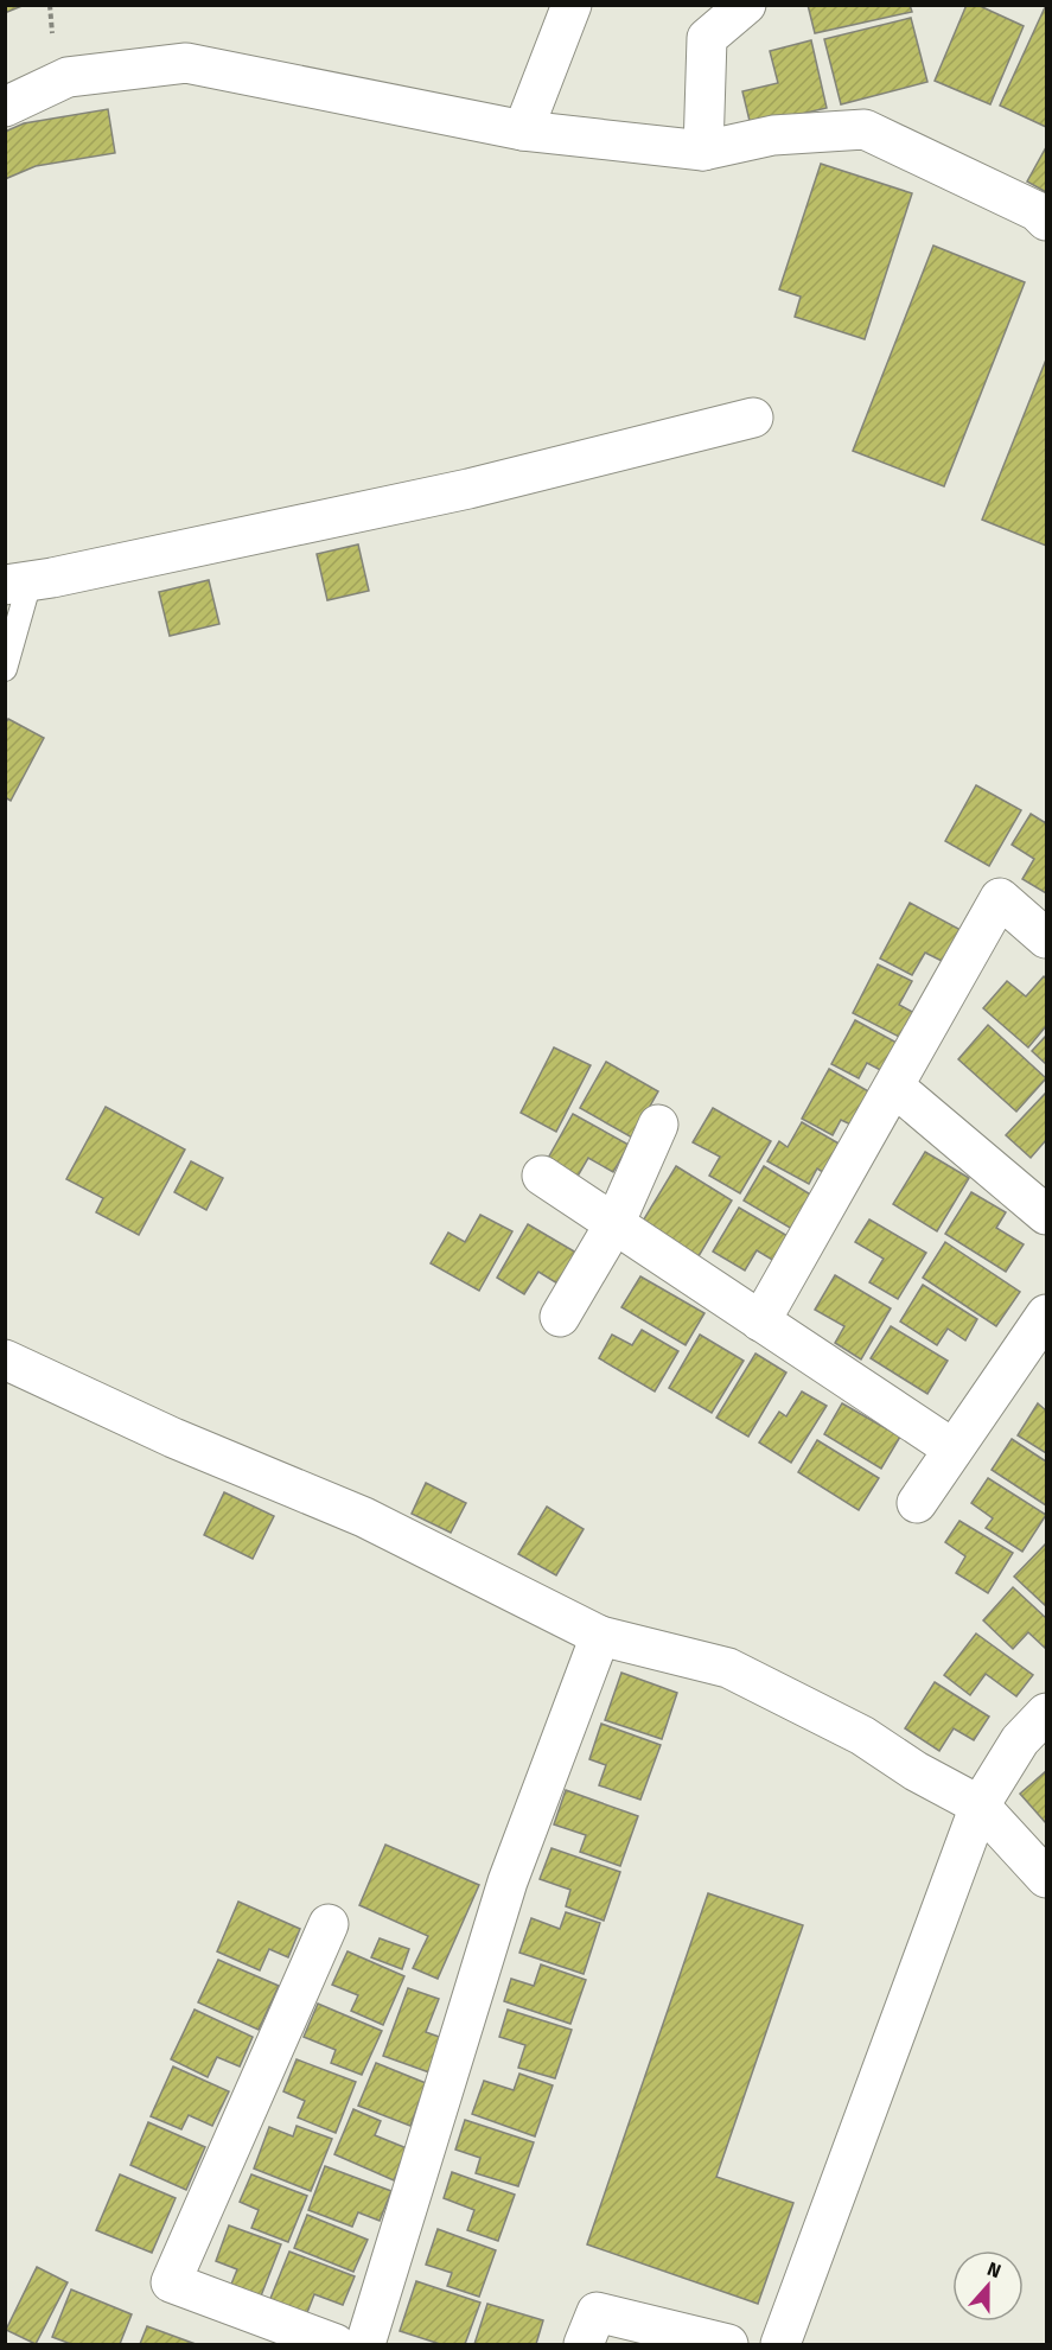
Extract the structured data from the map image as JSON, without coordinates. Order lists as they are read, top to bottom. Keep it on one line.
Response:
{"north":"top"}
